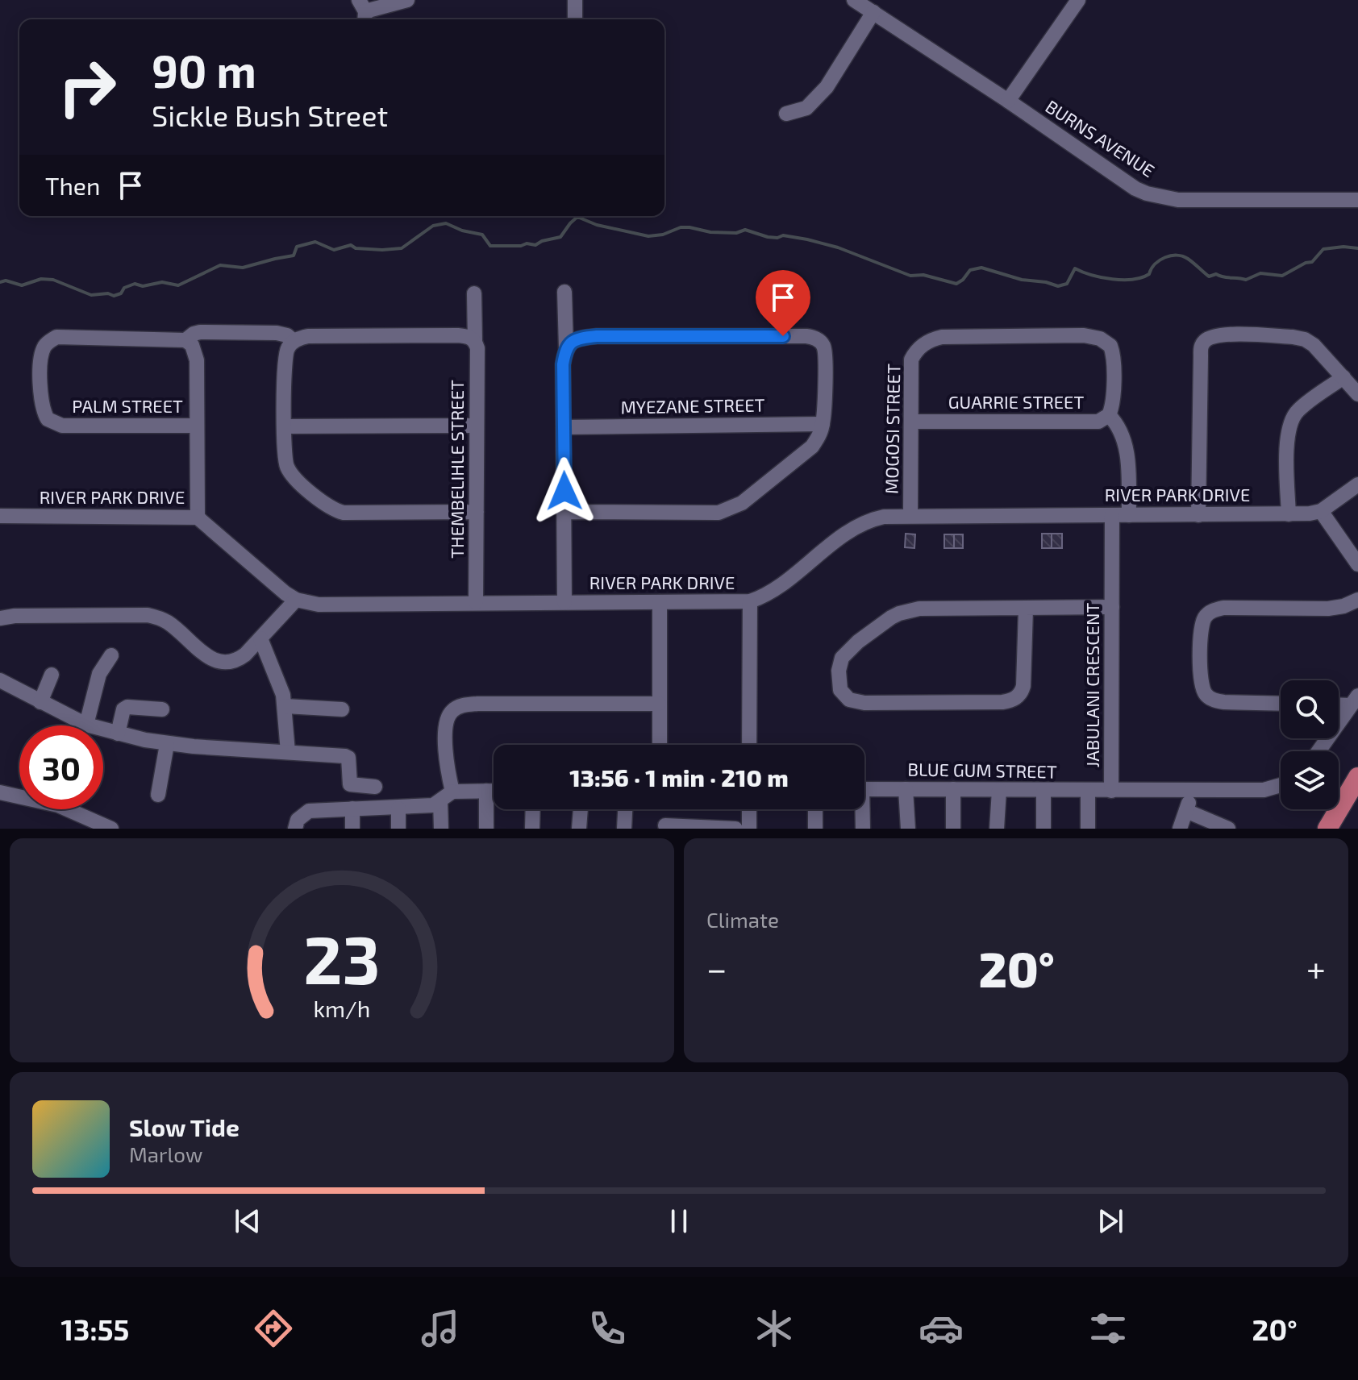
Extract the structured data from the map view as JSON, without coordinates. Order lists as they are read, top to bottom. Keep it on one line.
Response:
{"streets":{"street":["BURNS AVENUE","GUARRIE STREET","PALM STREET","MYEZANE STREET","MOGOSI STREET","THEMBELIHLE STREET","RIVER PARK DRIVE","JABULANI CRESCENT","BLUE GUM STREET"]},"crossings":[["GUARRIE STREET","MOGOSI STREET"],["MOGOSI STREET","RIVER PARK DRIVE"],["THEMBELIHLE STREET","RIVER PARK DRIVE"],["RIVER PARK DRIVE","JABULANI CRESCENT"],["JABULANI CRESCENT","BLUE GUM STREET"]],"page":{"turn":["90 m","Sickle Bush Street"],"then":"Then","limit":"30","trip":"13:56 · 1 min · 210 m","tile":"Climate","heat":["−","20°","+"],"song":["Slow Tide","Marlow"],"tabs":["13:55","20°"],"gauge":["23","km/h"]}}
